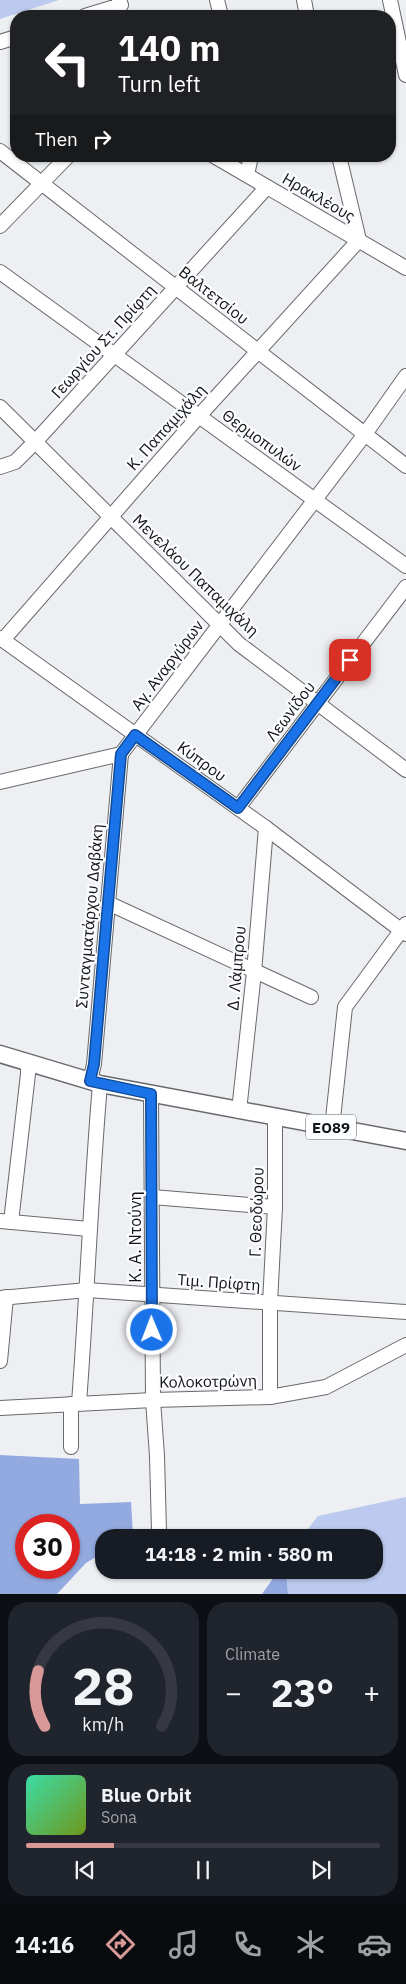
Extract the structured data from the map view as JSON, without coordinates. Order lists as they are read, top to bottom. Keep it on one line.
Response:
{"streets":{"main road":["ΕΟ89"],"street":["Ηρακλέους","Βαλτετσίου","Γεωργίου Στ. Πρίφτη","Κ. Παπαμιχάλη","Θερμοπυλών","Μενελάου Παπαμιχάλη","Αγ. Αναργύρων","Λεωνίδου","Κύπρου","Συνταγματάρχου Δαβάκη","Δ. Λάμπρου","Γ. Θεοδώρου","Κ. Α. Ντούνη","Τιμ. Πρίφτη","Κολοκοτρώνη"]},"crossings":[["Ηρακλέους","Γεωργίου Στ. Πρίφτη"],["Ηρακλέους","Κ. Παπαμιχάλη"],["Βαλτετσίου","Γεωργίου Στ. Πρίφτη"],["Βαλτετσίου","Κ. Παπαμιχάλη"],["Βαλτετσίου","Αγ. Αναργύρων"],["Γεωργίου Στ. Πρίφτη","Θερμοπυλών"],["Γεωργίου Στ. Πρίφτη","Μενελάου Παπαμιχάλη"],["Κ. Παπαμιχάλη","Θερμοπυλών"],["Κ. Παπαμιχάλη","Μενελάου Παπαμιχάλη"],["Κ. Παπαμιχάλη","Κύπρου"],["Θερμοπυλών","Αγ. Αναργύρων"],["Μενελάου Παπαμιχάλη","Αγ. Αναργύρων"],["Μενελάου Παπαμιχάλη","Λεωνίδου"],["Αγ. Αναργύρων","Κύπρου"],["Αγ. Αναργύρων","Συνταγματάρχου Δαβάκη"],["Λεωνίδου","Κύπρου"],["Κύπρου","Δ. Λάμπρου"],["Συνταγματάρχου Δαβάκη","ΕΟ89"],["Συνταγματάρχου Δαβάκη","Τιμ. Πρίφτη"],["Συνταγματάρχου Δαβάκη","Κολοκοτρώνη"],["Δ. Λάμπρου","ΕΟ89"],["ΕΟ89","Γ. Θεοδώρου"],["ΕΟ89","Κ. Α. Ντούνη"],["Γ. Θεοδώρου","Τιμ. Πρίφτη"],["Γ. Θεοδώρου","Κολοκοτρώνη"],["Κ. Α. Ντούνη","Τιμ. Πρίφτη"],["Κ. Α. Ντούνη","Κολοκοτρώνη"]],"page":{"turn":["140 m","Turn left"],"then":"Then","limit":"30","trip":"14:18 · 2 min · 580 m","tile":"Climate","heat":["−","23°","+"],"song":["Blue Orbit","Sona"],"tabs":"14:16","gauge":["28","km/h"]}}
